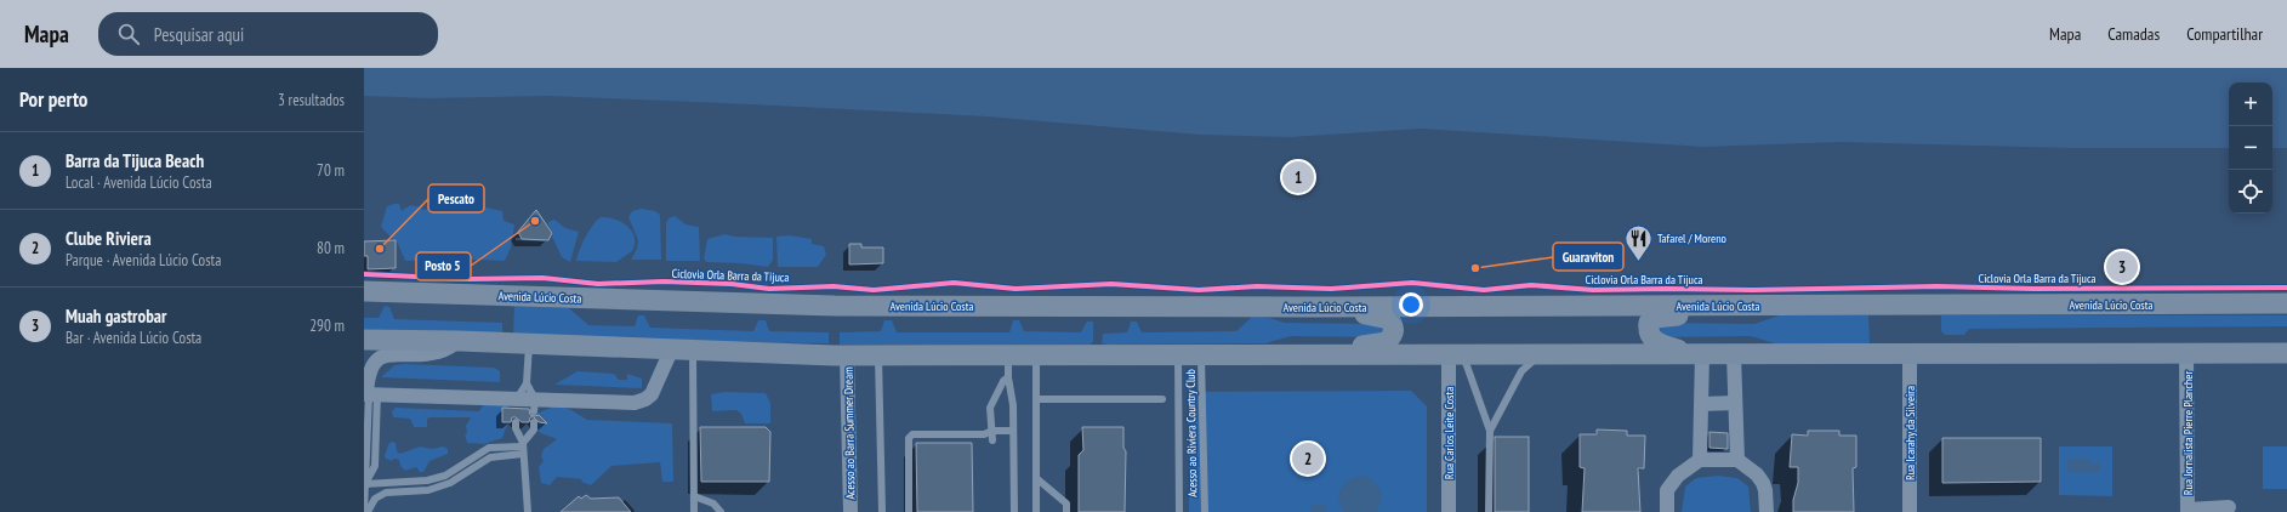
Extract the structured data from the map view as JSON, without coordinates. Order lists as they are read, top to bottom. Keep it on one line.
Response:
{"streets":{"main road":["Avenida Lúcio Costa"],"street":["Acesso ao Barra Summer Dream","Rua Carlos Leite Costa","Rua Icarahy da Silveira","Rua Jornalista Pierre Plancher"],"lane":["Acesso ao Riviera Country Club"],"cycle path":["Ciclovia Orla Barra da Tijuca"]},"places":{"other":["Posto 5","Pescato","Guaraviton"],"restaurant":["Tafarel / Moreno"]},"page":{"header":"Mapa","search":"Pesquisar aqui","nav":["Mapa","Camadas","Compartilhar"],"heading":["Por perto","3 resultados"],"map_buttons":["+","−"],"list":[{"mark":"1","name":"Barra da Tijuca Beach","note":"Local · Avenida Lúcio Costa","value":"70 m"},{"mark":"2","name":"Clube Riviera","note":"Parque · Avenida Lúcio Costa","value":"80 m"},{"mark":"3","name":"Muah gastrobar","note":"Bar · Avenida Lúcio Costa","value":"290 m"}],"pins":["1","3","2"]}}
